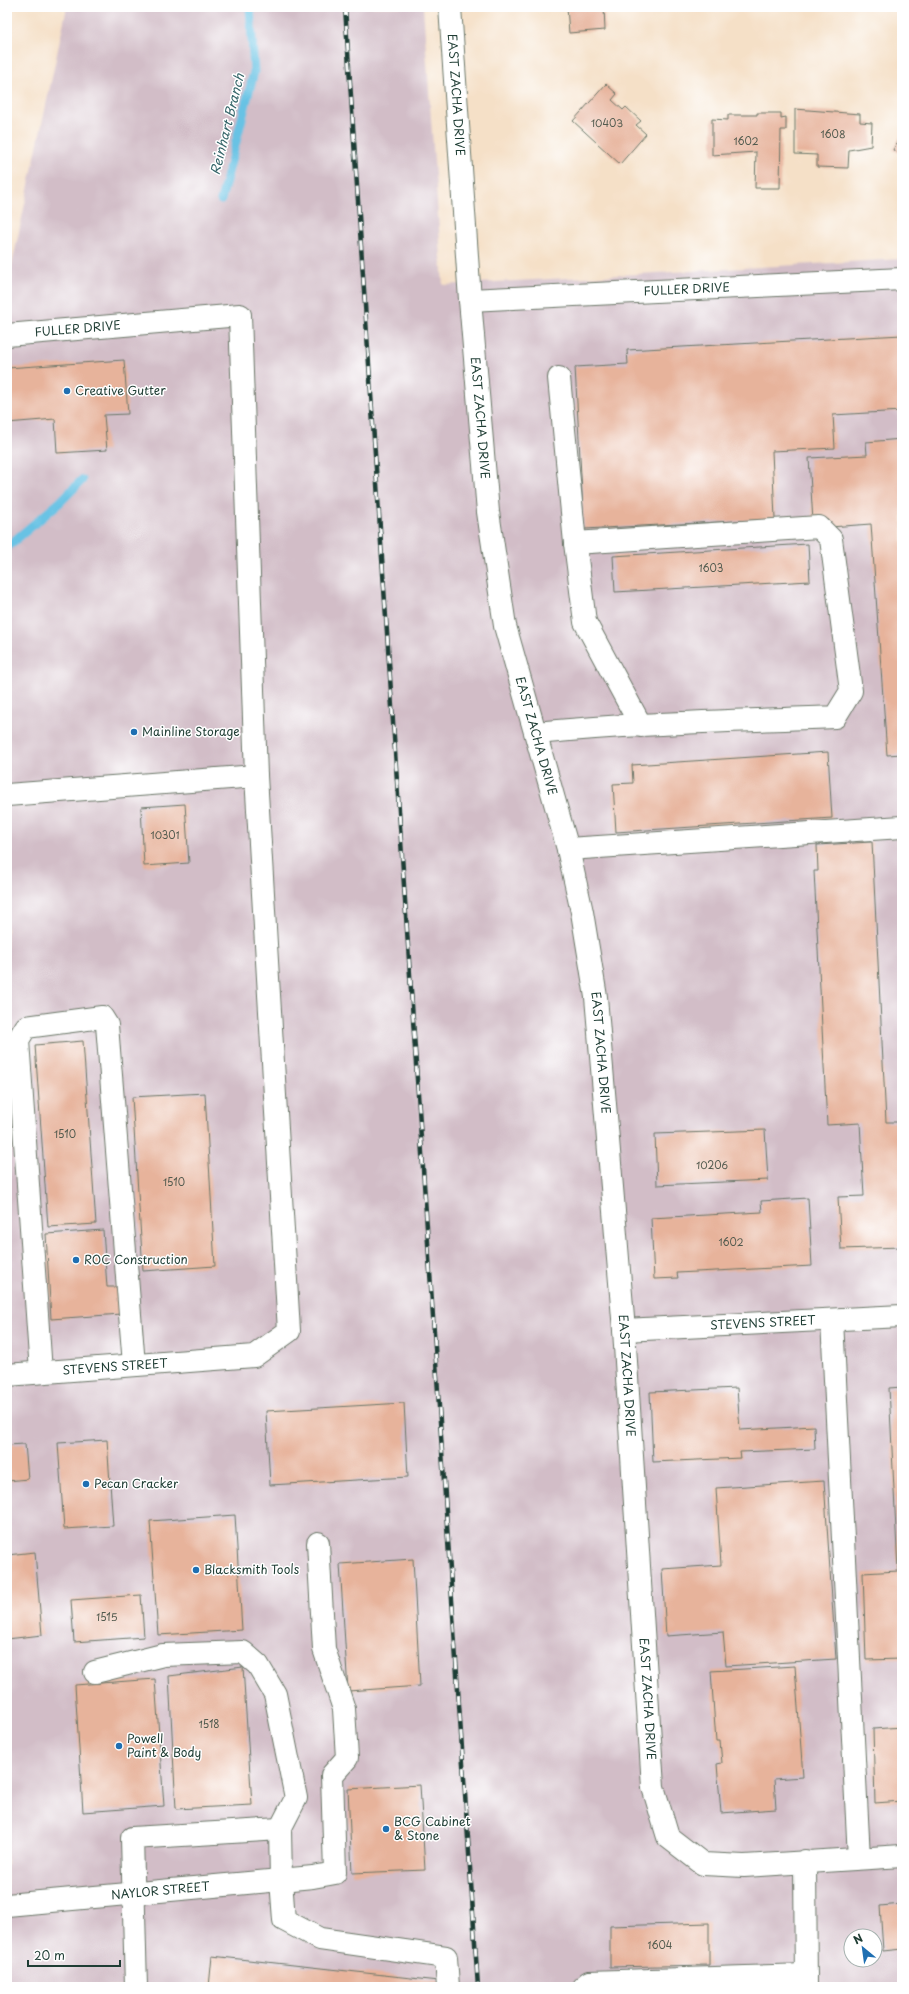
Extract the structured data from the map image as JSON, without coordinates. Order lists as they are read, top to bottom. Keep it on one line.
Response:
{"streets":{"street":["EAST ZACHA DRIVE","FULLER DRIVE","STEVENS STREET","NAYLOR STREET"]},"crossings":[["EAST ZACHA DRIVE","FULLER DRIVE"],["EAST ZACHA DRIVE","STEVENS STREET"],["FULLER DRIVE","STEVENS STREET"]],"water":["Reinhart Branch"],"places":["Creative Gutter","Mainline Storage","ROC Construction","Pecan Cracker","Blacksmith Tools","Powell Paint & Body","BCG Cabinet & Stone"],"house_numbers":["10403","1608","1602","1603","10301","1510","10206","1510","1602","1515","1518","1604"],"scale_bar":"20 m","north":"top left"}
